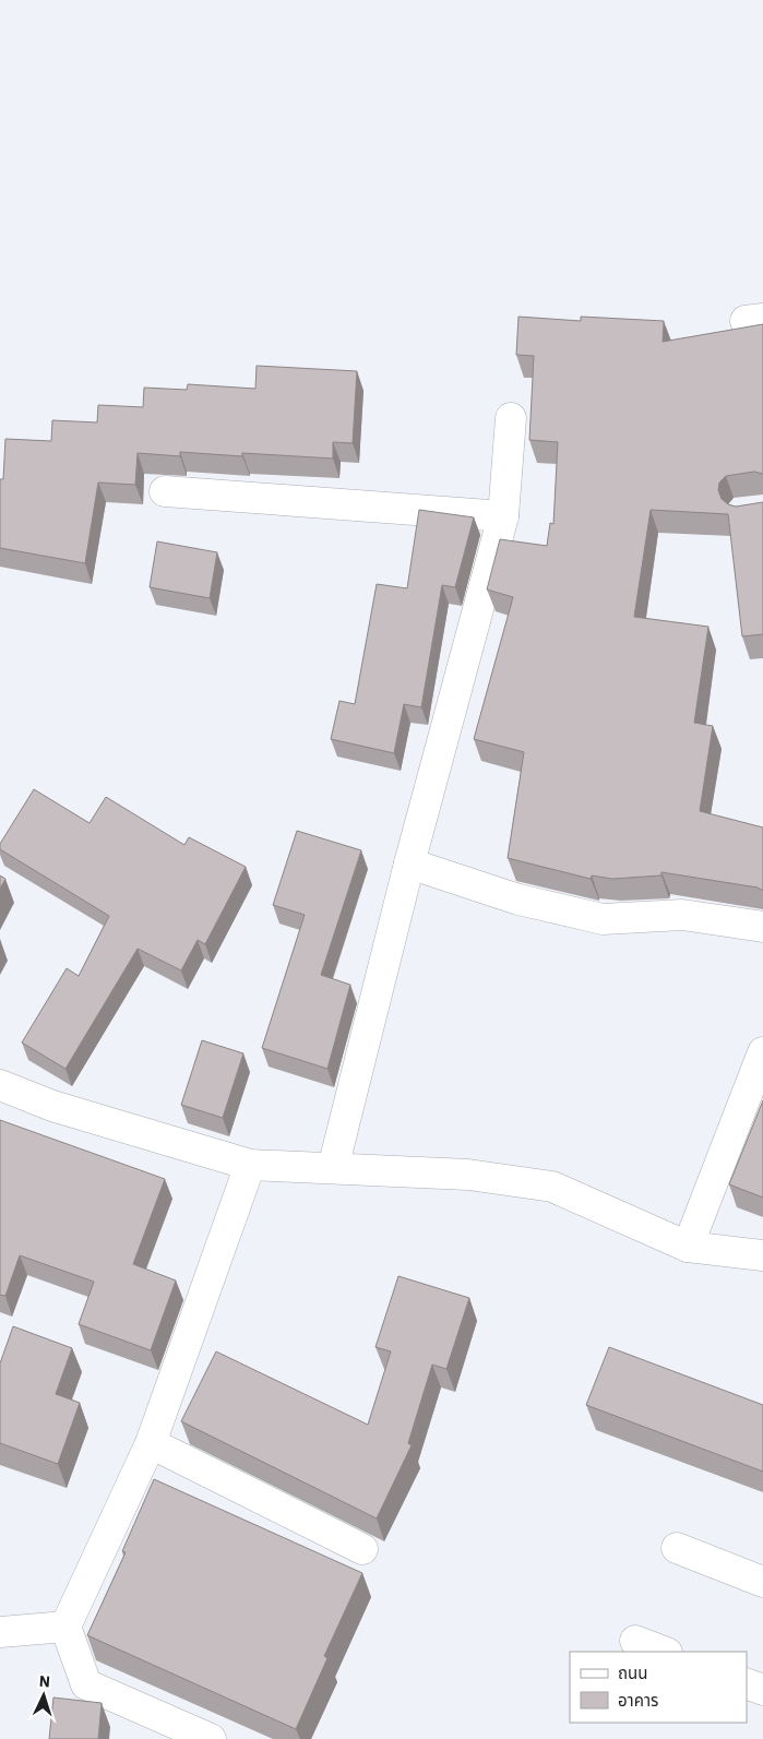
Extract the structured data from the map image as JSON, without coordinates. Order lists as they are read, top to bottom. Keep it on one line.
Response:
{"legend":["ถนน","อาคาร"],"north":"top"}
